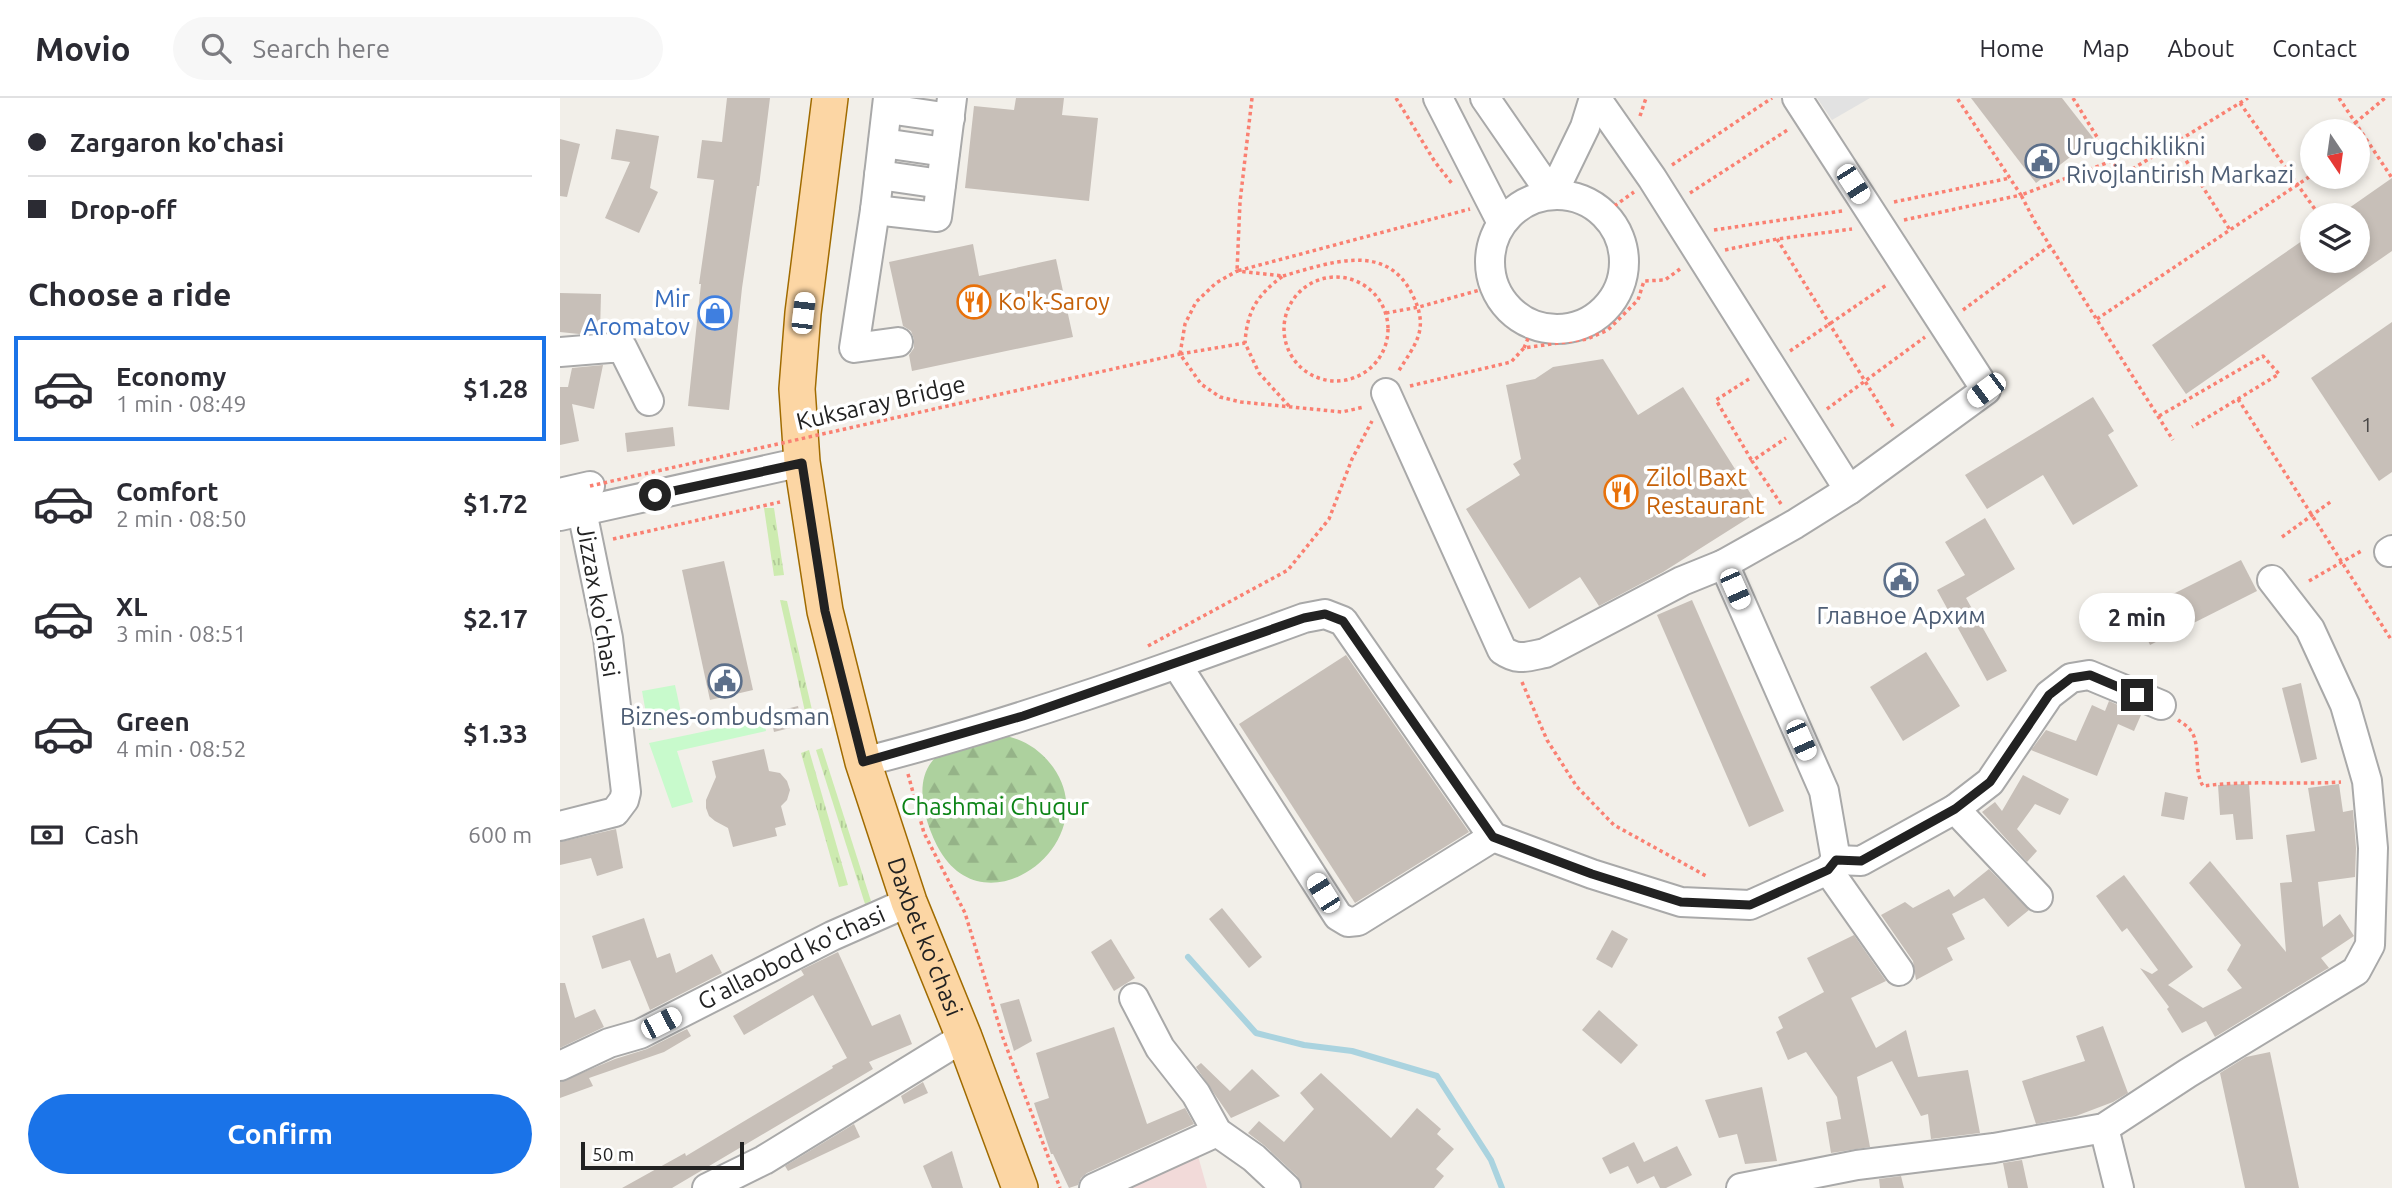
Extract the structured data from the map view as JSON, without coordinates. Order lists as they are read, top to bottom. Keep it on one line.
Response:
{"streets":{"main road":["Daxbet ko'chasi"],"street":["Jizzax ko'chasi","G'allaobod ko'chasi"],"path":["Kuksaray Bridge"]},"crossings":[["Kuksaray Bridge","Jizzax ko'chasi"],["Daxbet ko'chasi","G'allaobod ko'chasi"]],"parks":["Chashmai Chuqur"],"places":{"public building":["Urugchiklikni Rivojlantirish Markazi","Главное Архим","Biznes-ombudsman"],"restaurant":["Ko'k-Saroy","Zilol Baxt Restaurant"],"shop":["Mir Aromatov"]},"house_numbers":["1"],"scale_bar":"50 m","north":"bottom","page":{"header":"Movio","search":"Search here","nav":["Home","Map","About","Contact"],"banner":["Zargaron ko'chasi","Drop-off"],"heading":"Choose a ride","list":[{"name":"Economy","note":"1 min · 08:49","value":"$1.28"},{"name":"Comfort","note":"2 min · 08:50","value":"$1.72"},{"name":"XL","note":"3 min · 08:51","value":"$2.17"},{"name":"Green","note":"4 min · 08:52","value":"$1.33"}],"bubble":"2 min","pay":["Cash","600 m"],"buttons":"Confirm","scale":"50 m"}}
